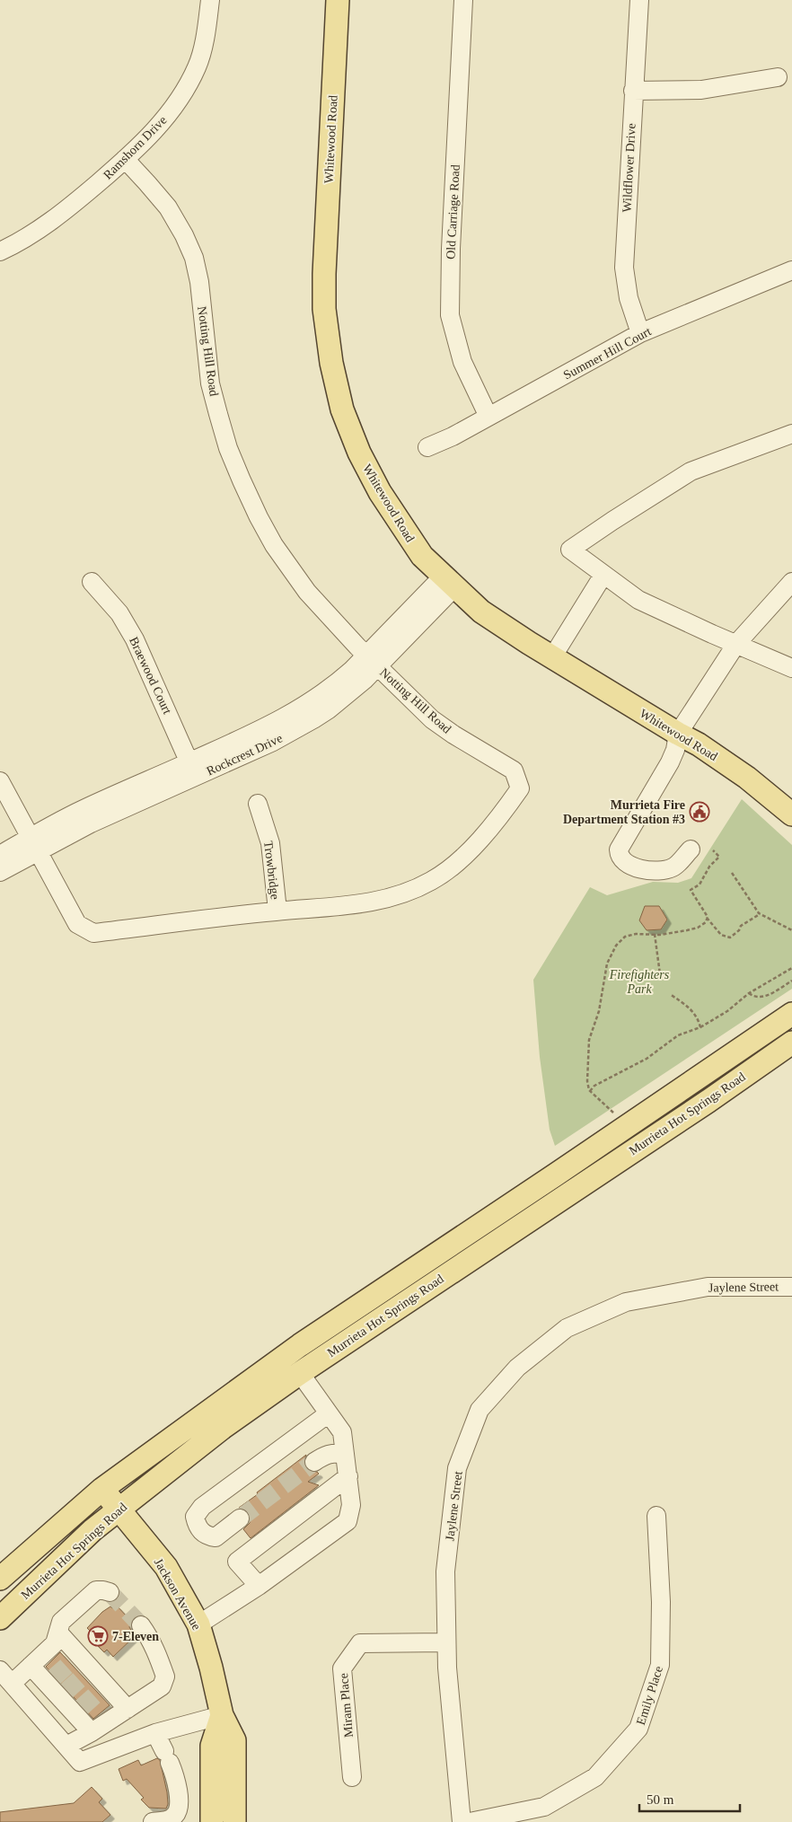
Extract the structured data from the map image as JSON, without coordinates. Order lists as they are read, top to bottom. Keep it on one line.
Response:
{"streets":{"main road":["Whitewood Road","Murrieta Hot Springs Road","Jackson Avenue"],"street":["Ramshorn Drive","Wildflower Drive","Old Carriage Road","Notting Hill Road","Summer Hill Court","Braewood Court","Rockcrest Drive","Trowbridge","Jaylene Street","Emily Place","Miram Place"]},"crossings":[["Whitewood Road","Rockcrest Drive"],["Ramshorn Drive","Notting Hill Road"],["Wildflower Drive","Summer Hill Court"],["Old Carriage Road","Summer Hill Court"],["Notting Hill Road","Rockcrest Drive"],["Notting Hill Road","Trowbridge"],["Braewood Court","Rockcrest Drive"],["Murrieta Hot Springs Road","Jackson Avenue"],["Jaylene Street","Miram Place"]],"parks":["Firefighters Park"],"places":{"public building":["Murrieta Fire Department Station #3"],"supermarket":["7-Eleven"]},"scale_bar":"50 m"}
